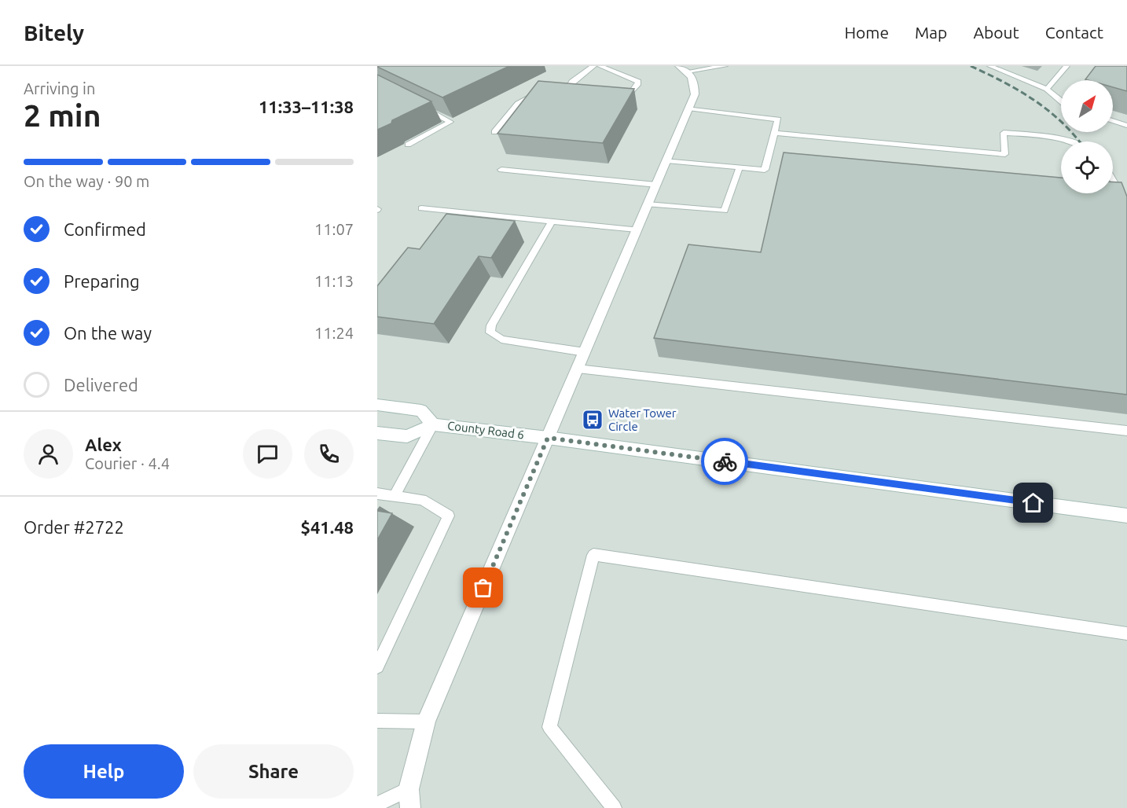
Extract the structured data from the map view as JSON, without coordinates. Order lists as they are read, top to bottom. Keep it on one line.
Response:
{"streets":{"street":["County Road 6"]},"places":{"bus stop":["Water Tower Circle"]},"north":"top right","page":{"header":"Bitely","nav":["Home","Map","About","Contact"],"heading":["2 min","Arriving in","11:33–11:38"],"panel":["Alex","Courier · 4.4","Order #2722","$41.48"],"bar":"On the way · 90 m","list":[["Confirmed","11:07"],["Preparing","11:13"],["On the way","11:24"],"Delivered"],"buttons":["Help","Share"]}}
